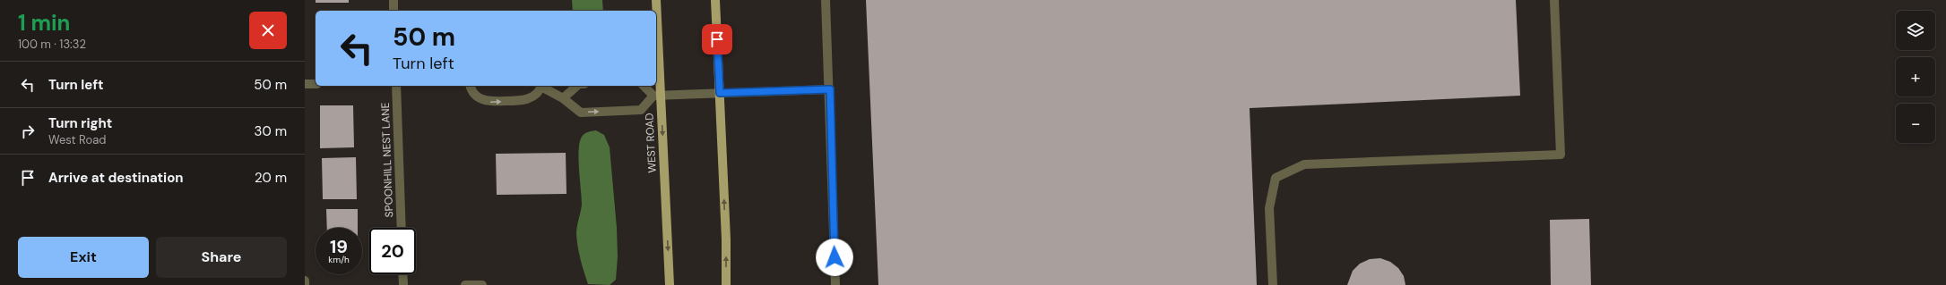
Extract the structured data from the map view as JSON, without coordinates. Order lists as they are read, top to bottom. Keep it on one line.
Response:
{"streets":{"main road":["WEST ROAD"],"street":["SPOONHILL NEST LANE"]},"page":{"heading":["1 min","100 m · 13:32"],"map_buttons":["+","−"],"turn":["50 m","Turn left"],"list":[{"name":"Turn left","value":"50 m"},{"name":"Turn right","note":"West Road","value":"30 m"},{"name":"Arrive at destination","value":"20 m"}],"speed":"19 km/h","limit":"20","buttons":["Exit","Share"]}}
